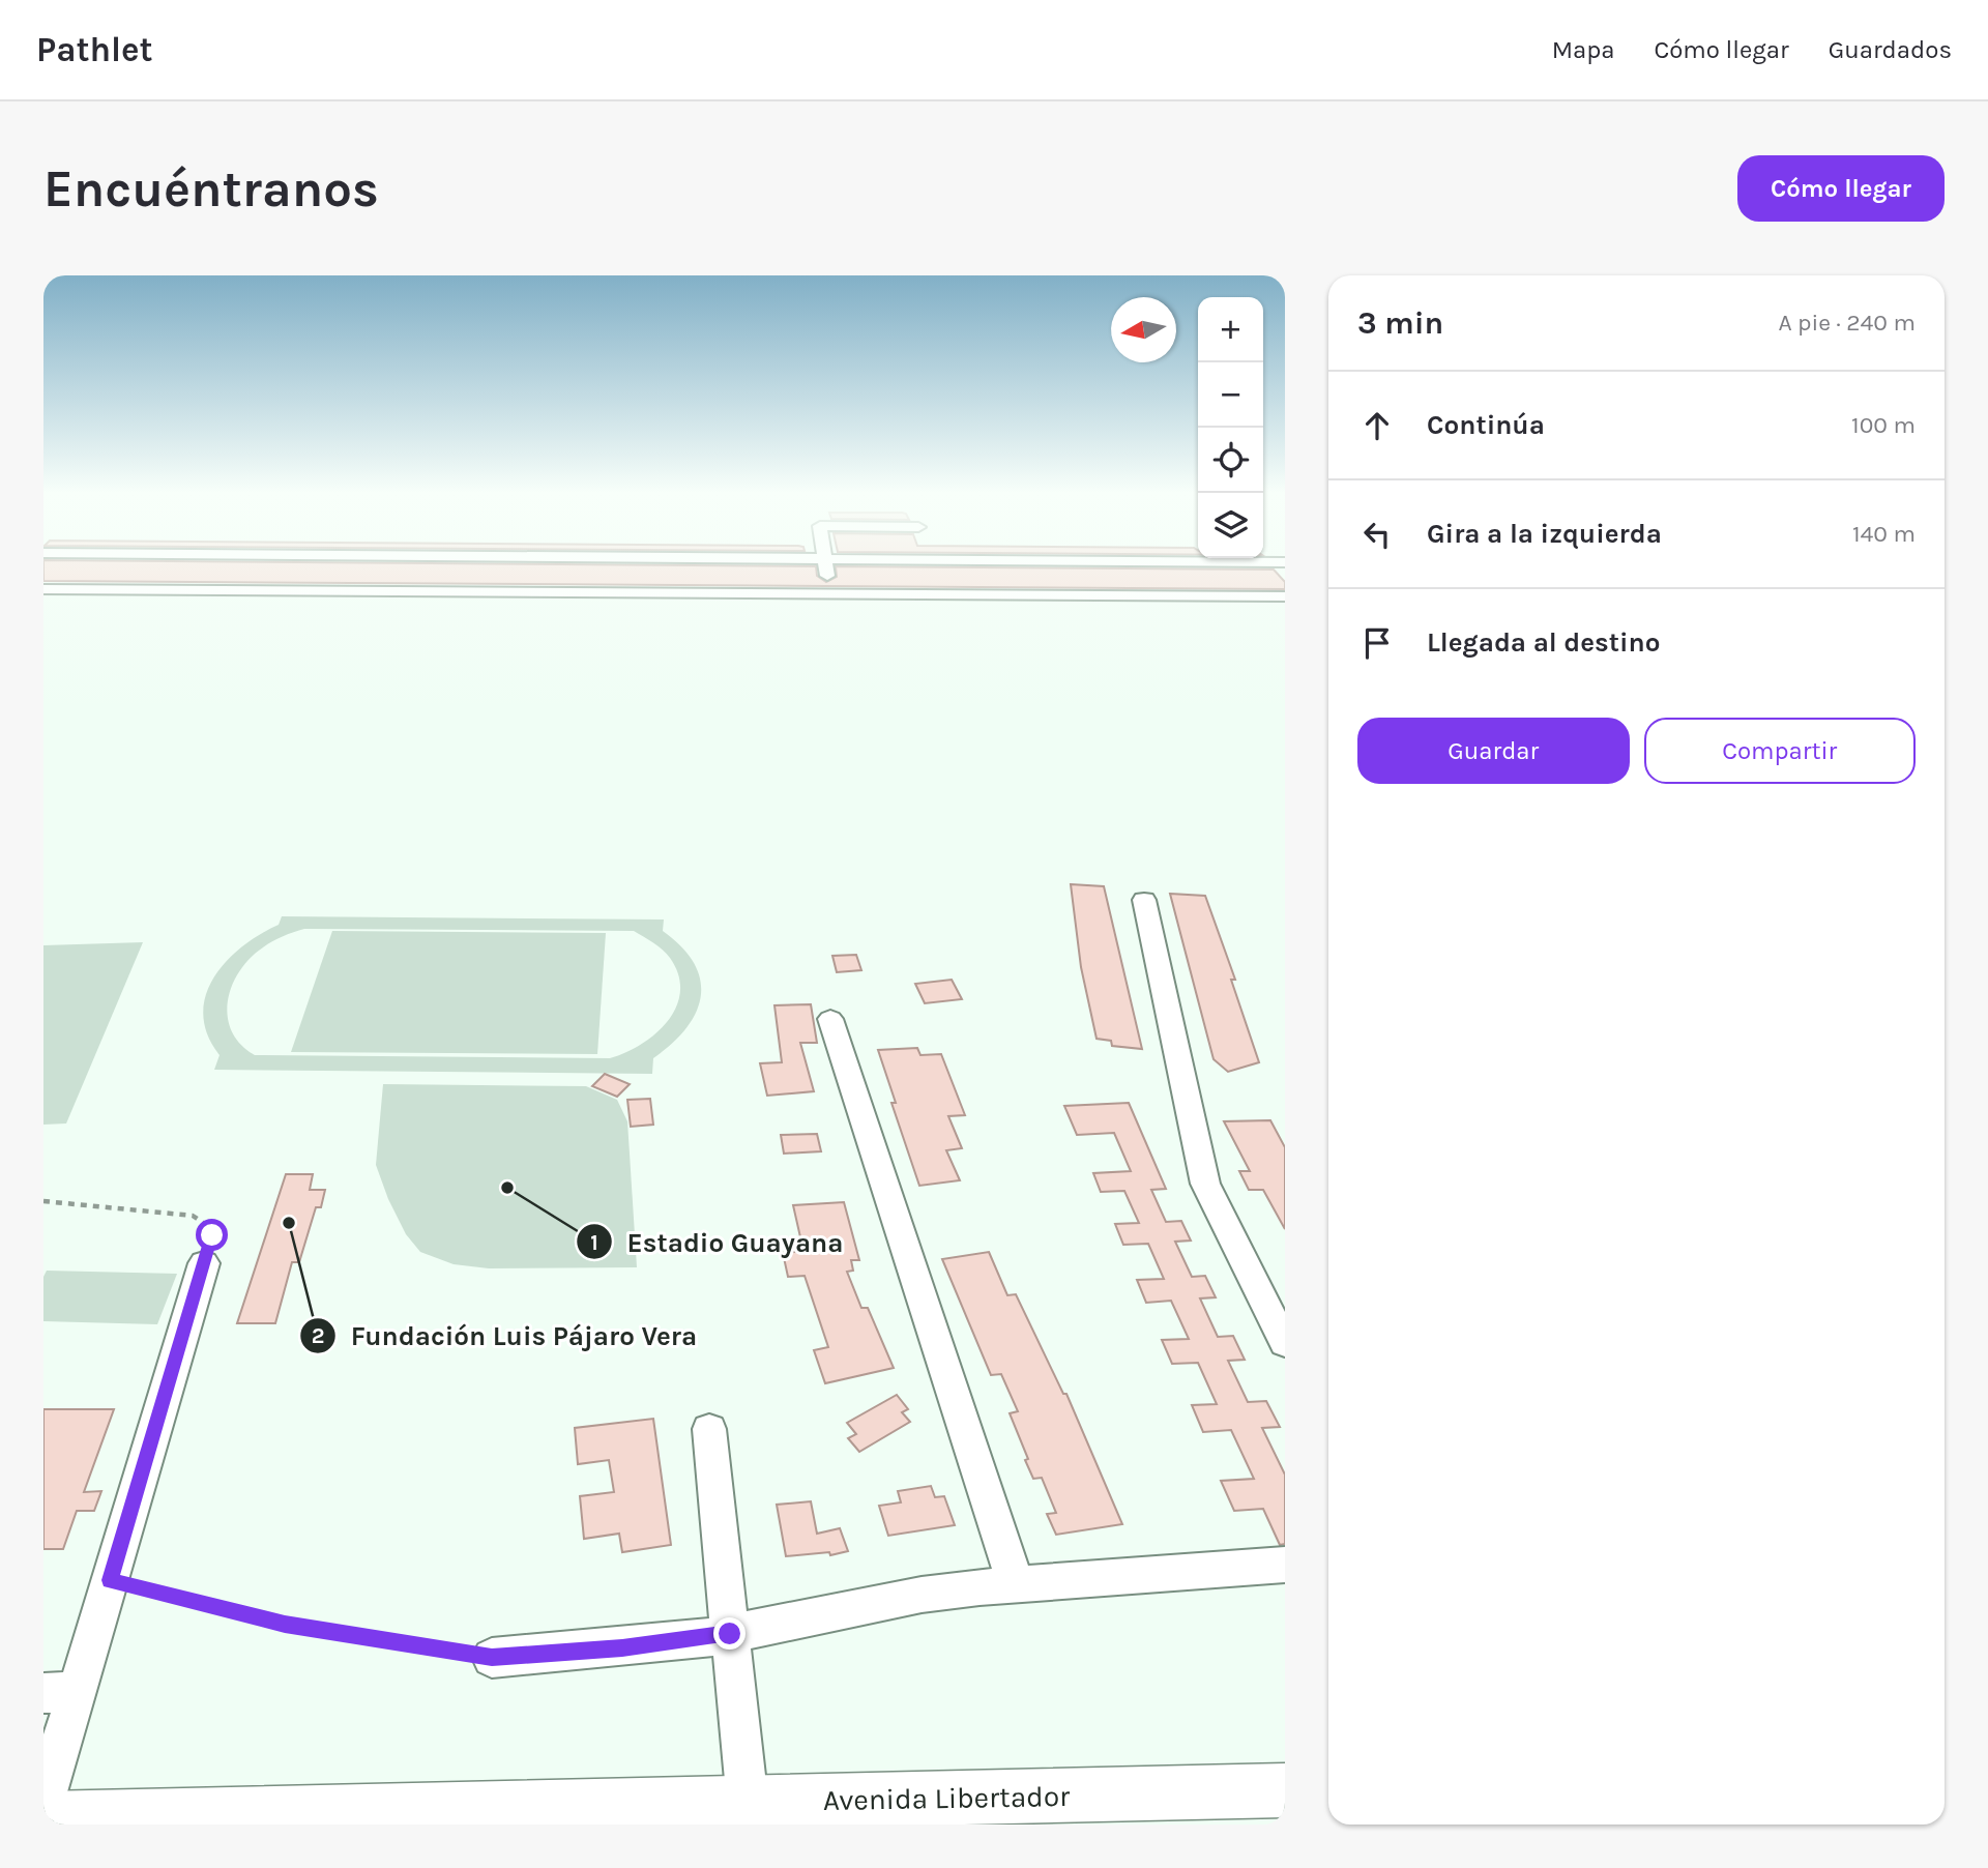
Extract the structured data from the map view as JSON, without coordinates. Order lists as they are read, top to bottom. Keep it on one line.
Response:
{"streets":{"main road":["Avenida Libertador"]},"places":["Estadio Guayana","Fundación Luis Pájaro Vera"],"north":"left","page":{"header":"Pathlet","nav":["Mapa","Cómo llegar","Guardados"],"buttons":["Cómo llegar",["Guardar","Compartir"]],"title":"Encuéntranos","heading":["3 min","A pie · 240 m"],"map_buttons":["+","−"],"list":[["Continúa","100 m"],["Gira a la izquierda","140 m"],"Llegada al destino"]}}
